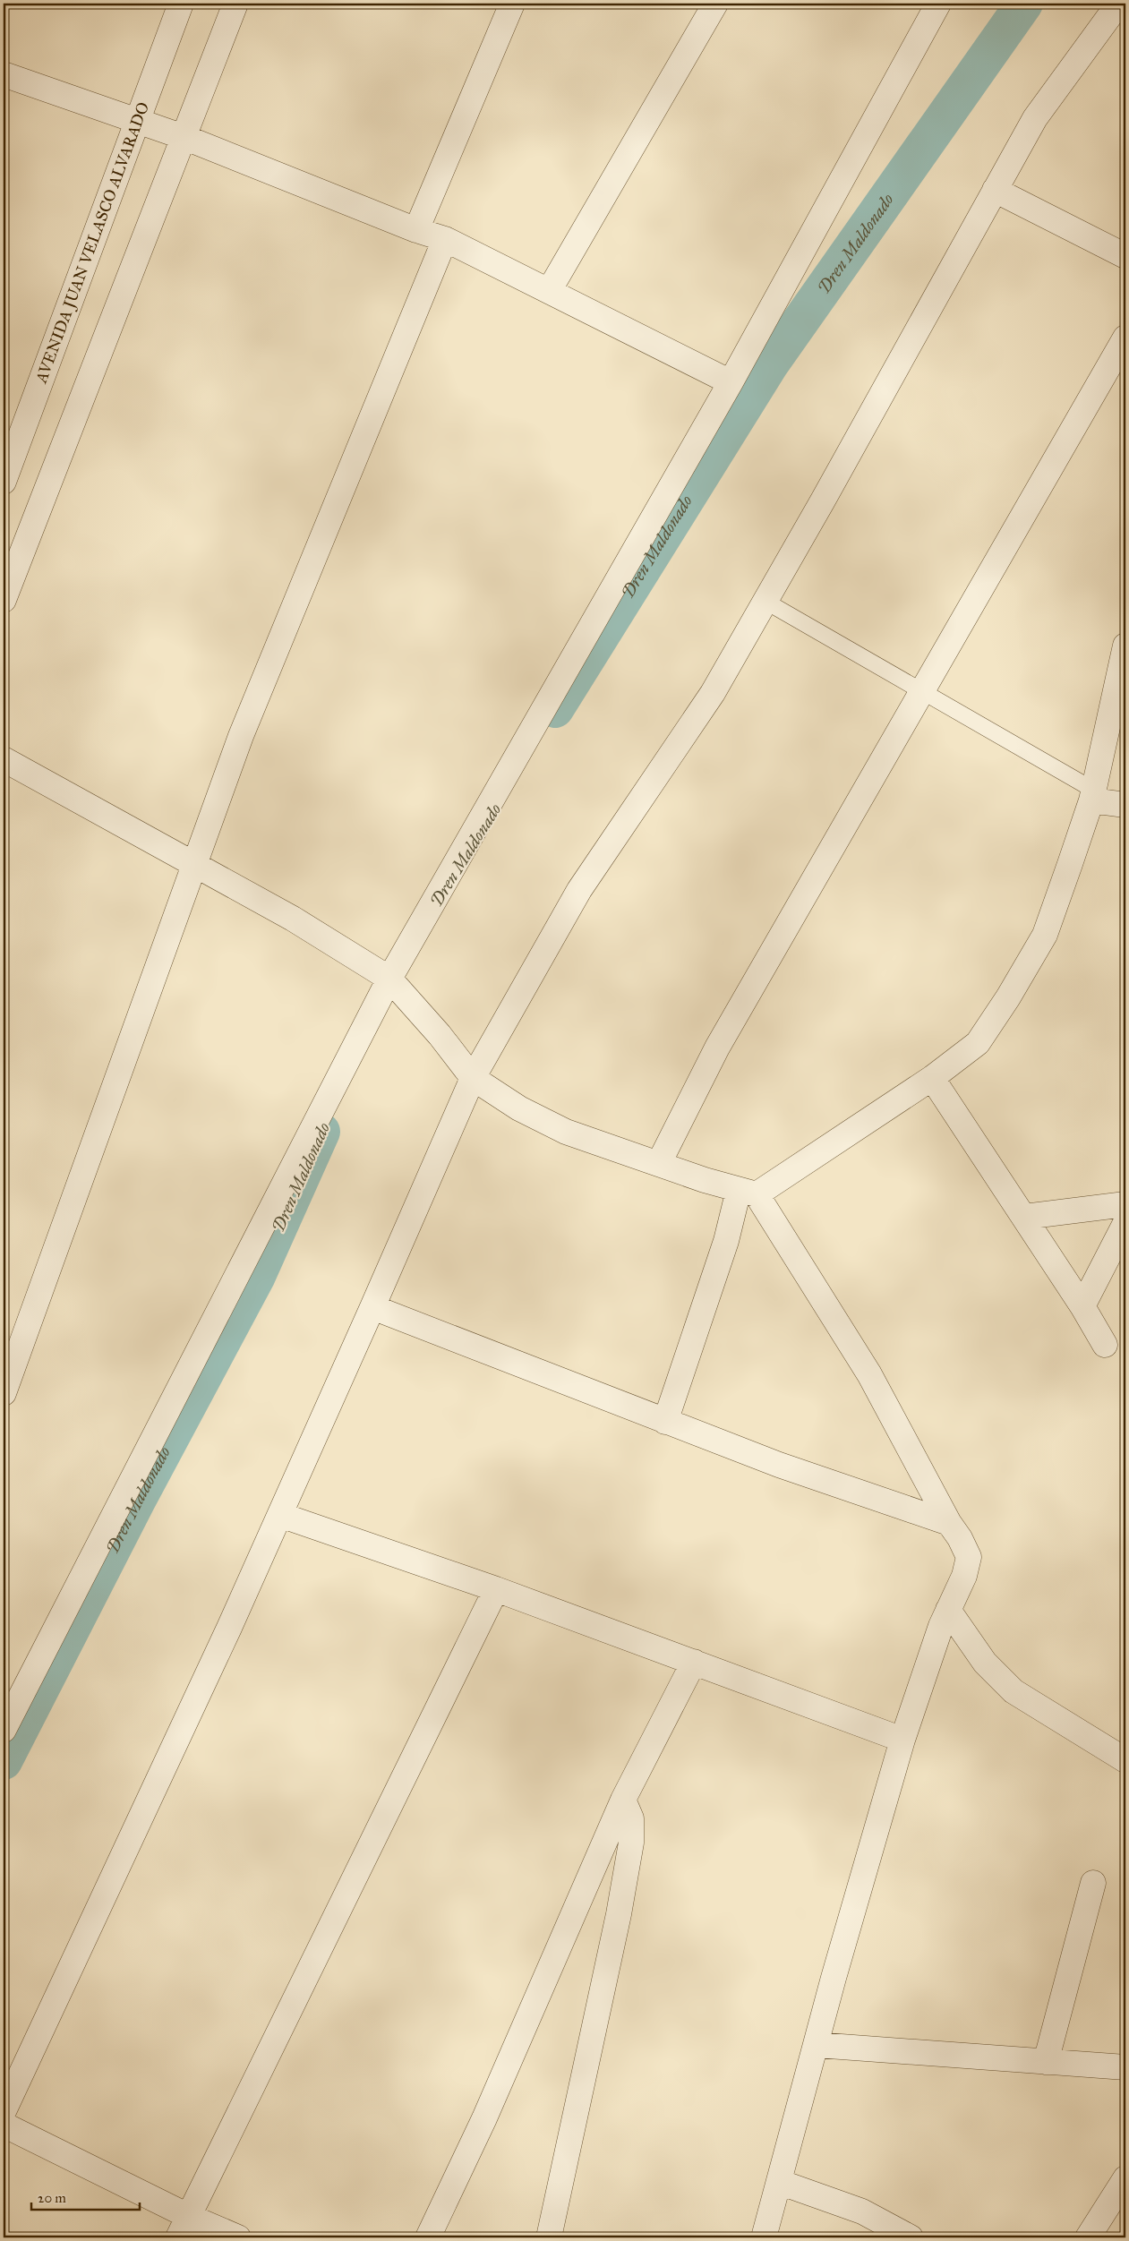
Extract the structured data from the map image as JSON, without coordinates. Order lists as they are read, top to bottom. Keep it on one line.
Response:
{"streets":{"street":["AVENIDA JUAN VELASCO ALVARADO"]},"water":["Dren Maldonado"],"scale_bar":"20 m"}
